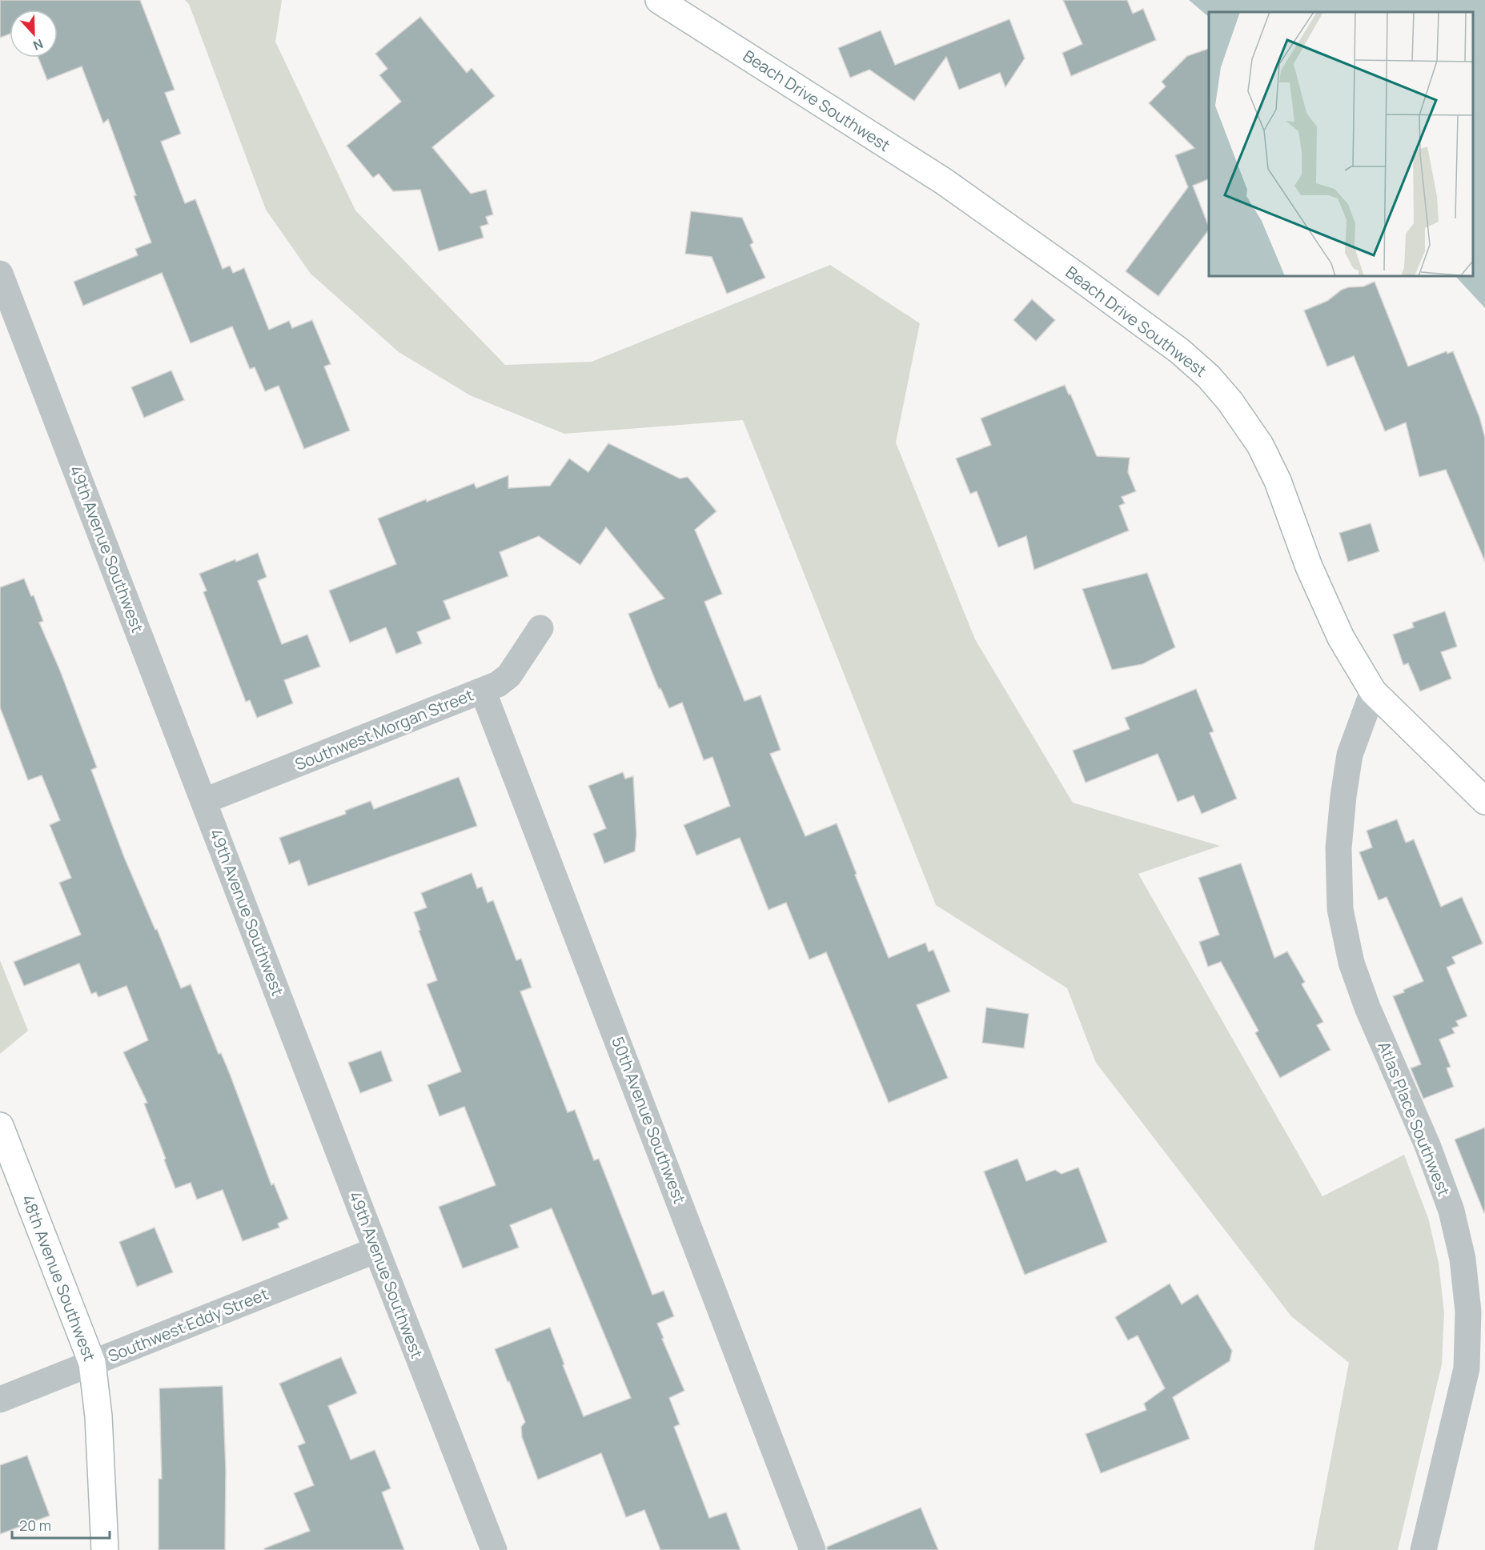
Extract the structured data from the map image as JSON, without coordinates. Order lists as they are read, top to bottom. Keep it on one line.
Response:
{"streets":{"main road":["Beach Drive Southwest","48th Avenue Southwest"],"street":["49th Avenue Southwest","Southwest Morgan Street","Atlas Place Southwest","50th Avenue Southwest","Southwest Eddy Street"]},"crossings":[["Beach Drive Southwest","Atlas Place Southwest"],["49th Avenue Southwest","Southwest Morgan Street"],["49th Avenue Southwest","Southwest Eddy Street"],["Southwest Morgan Street","50th Avenue Southwest"],["48th Avenue Southwest","Southwest Eddy Street"]],"scale_bar":"20 m","north":"bottom"}
